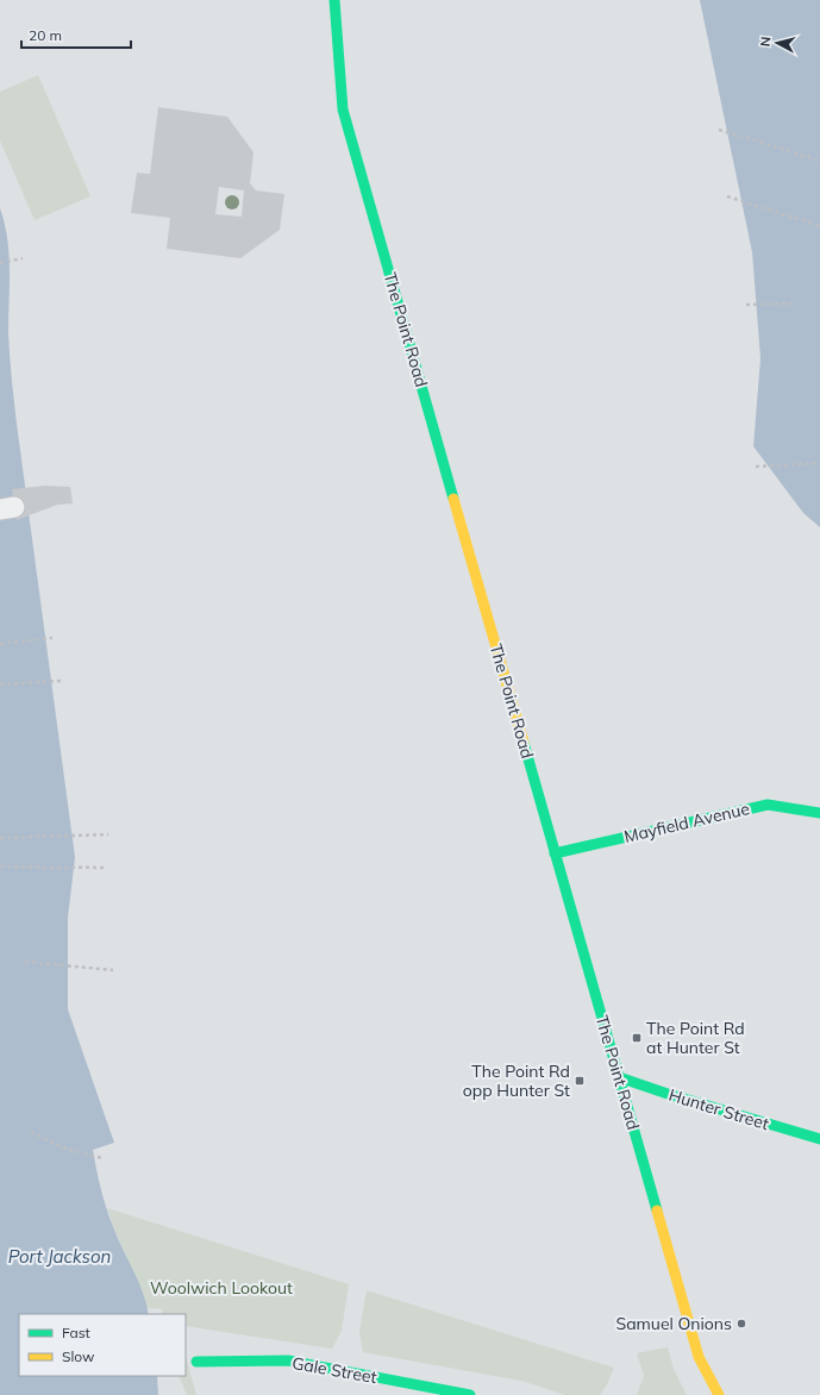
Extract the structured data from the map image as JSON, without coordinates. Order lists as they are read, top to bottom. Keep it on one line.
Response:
{"streets":{"street":["The Point Road","Mayfield Avenue","Hunter Street","Gale Street"]},"crossings":[["The Point Road","Mayfield Avenue"],["The Point Road","Hunter Street"]],"water":["Port Jackson"],"parks":["Woolwich Lookout"],"places":{"transit":["The Point Rd at Hunter St","The Point Rd opp Hunter St"],"other":["Samuel Onions"]},"legend":["Fast","Slow"],"scale_bar":"20 m","north":"left"}
